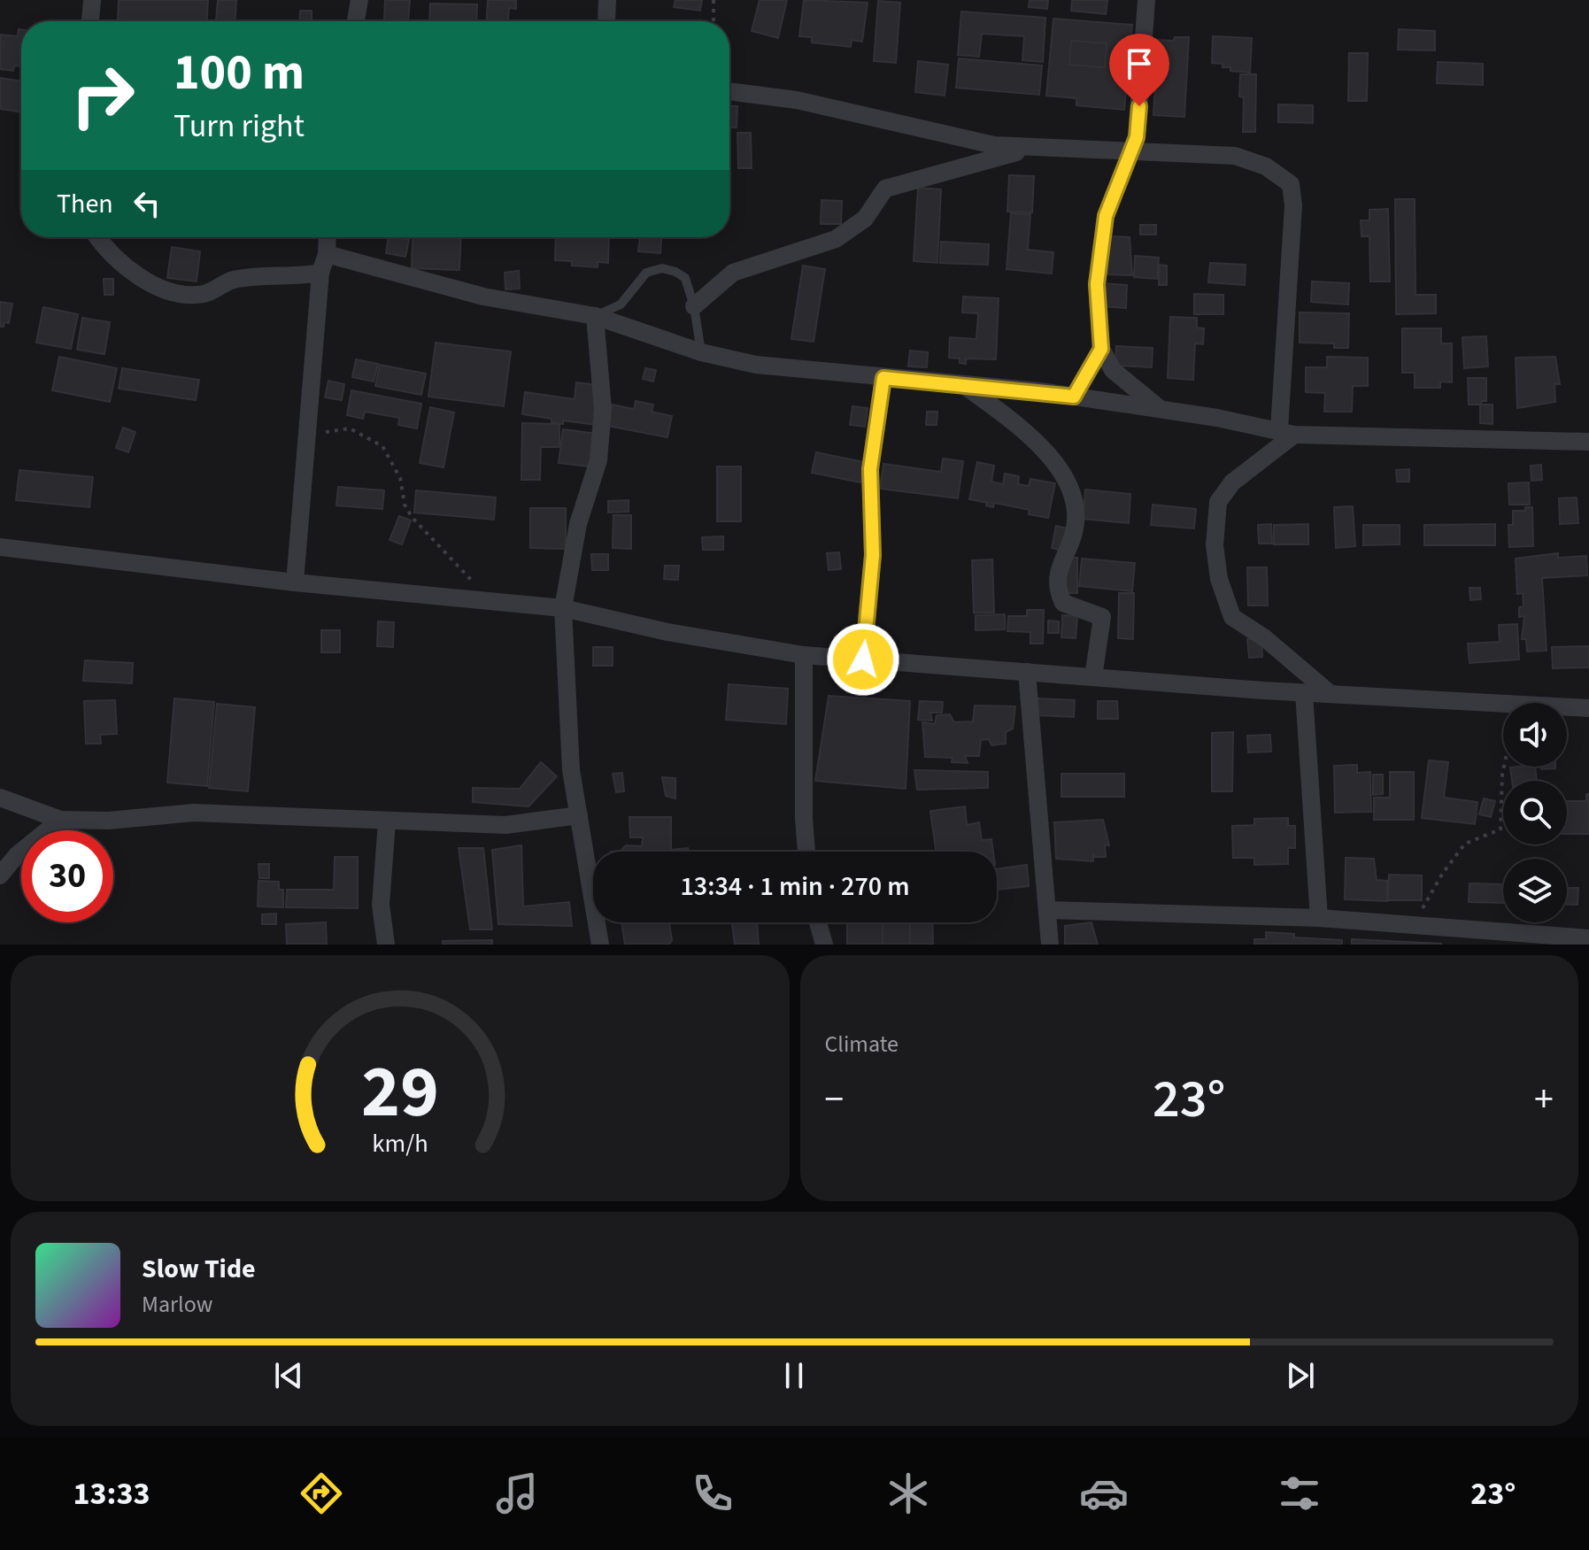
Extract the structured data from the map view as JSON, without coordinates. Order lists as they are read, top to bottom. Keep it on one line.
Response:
{"page":{"turn":["100 m","Turn right"],"then":"Then","limit":"30","trip":"13:34 · 1 min · 270 m","tile":"Climate","heat":["−","23°","+"],"song":["Slow Tide","Marlow"],"tabs":["13:33","23°"],"gauge":["29","km/h"]}}
